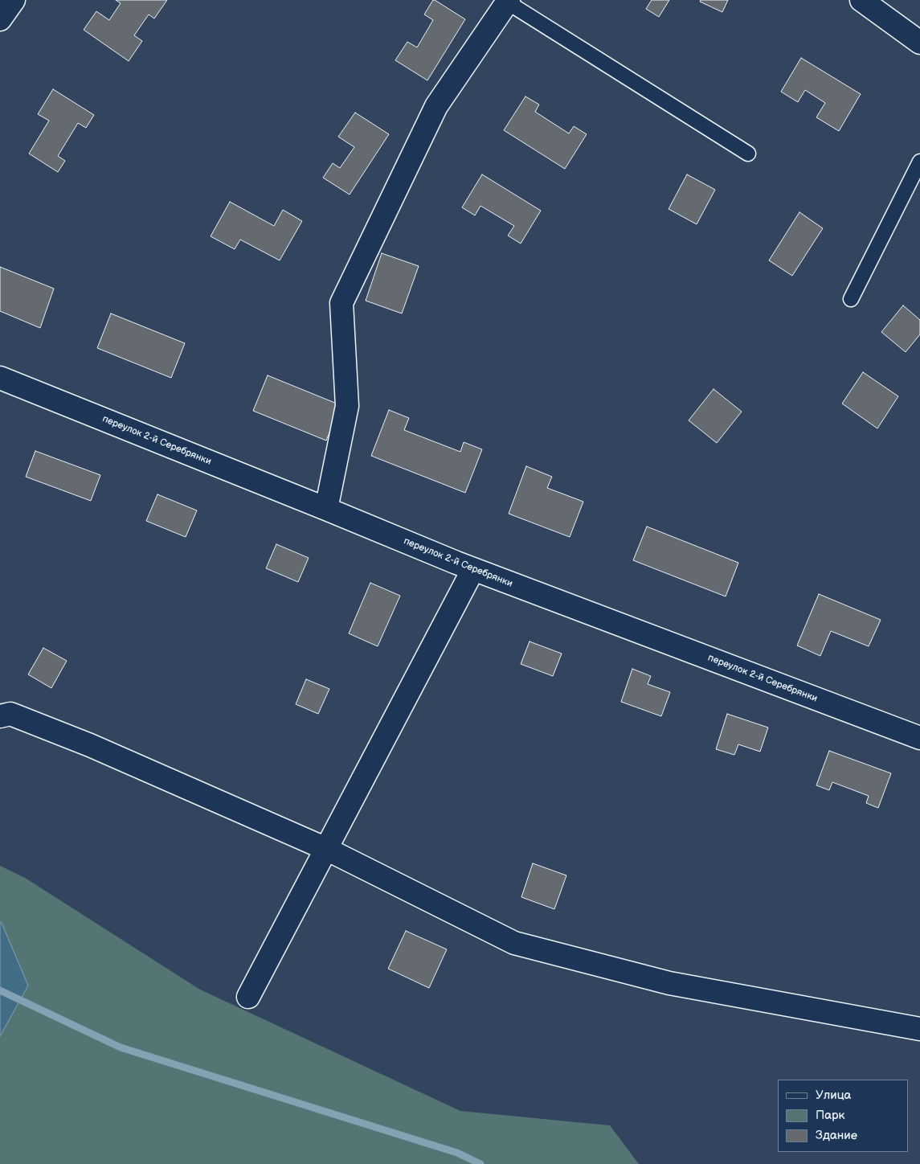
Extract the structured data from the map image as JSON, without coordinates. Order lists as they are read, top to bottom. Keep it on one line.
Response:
{"streets":{"street":["переулок 2-й Серебрянки"]},"legend":["Улица","Парк","Здание"]}
